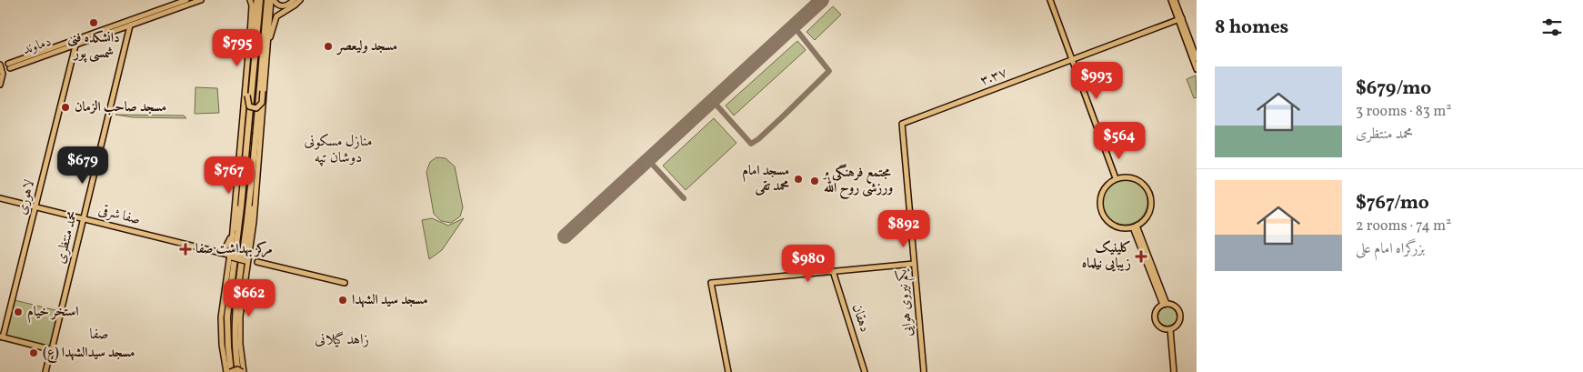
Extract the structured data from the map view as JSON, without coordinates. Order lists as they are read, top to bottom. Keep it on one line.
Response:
{"streets":{"main road":["دماوند","۳.۳۷","لاهوری","صفا شرقی","محمد منتظری","یکم نیروی هوایی","دهقان"]},"crossings":[["دماوند","لاهوری"],["دماوند","محمد منتظری"],["۳.۳۷","یکم نیروی هوایی"],["لاهوری","صفا شرقی"],["صفا شرقی","محمد منتظری"]],"districts":["منازل مسکونی دوشان تپه","صفا","زاهد گیلانی"],"places":{"other":["دانشکده فنی شمسی پور","مسجد ولیعصر","مسجد صاحب الزمان","مسجد امام محمد تقی","مجتمع فرهنگی و ورزشی روح الله","مسجد سید الشهدا","استخر خیام","مسجد سیدالشهدا (ع)"],"health":["مرکز بهداشت صفا","کلینیک زیبایی نیلماه"]},"page":{"heading":"8 homes","price":["$795","$993","$564","$679","$767","$892","$980","$662"],"list":[{"name":"$679/mo","note":"3 rooms · 83 m² · محمد منتظری"},{"name":"$767/mo","note":"2 rooms · 74 m² · بزرگراه امام علی"}]}}
